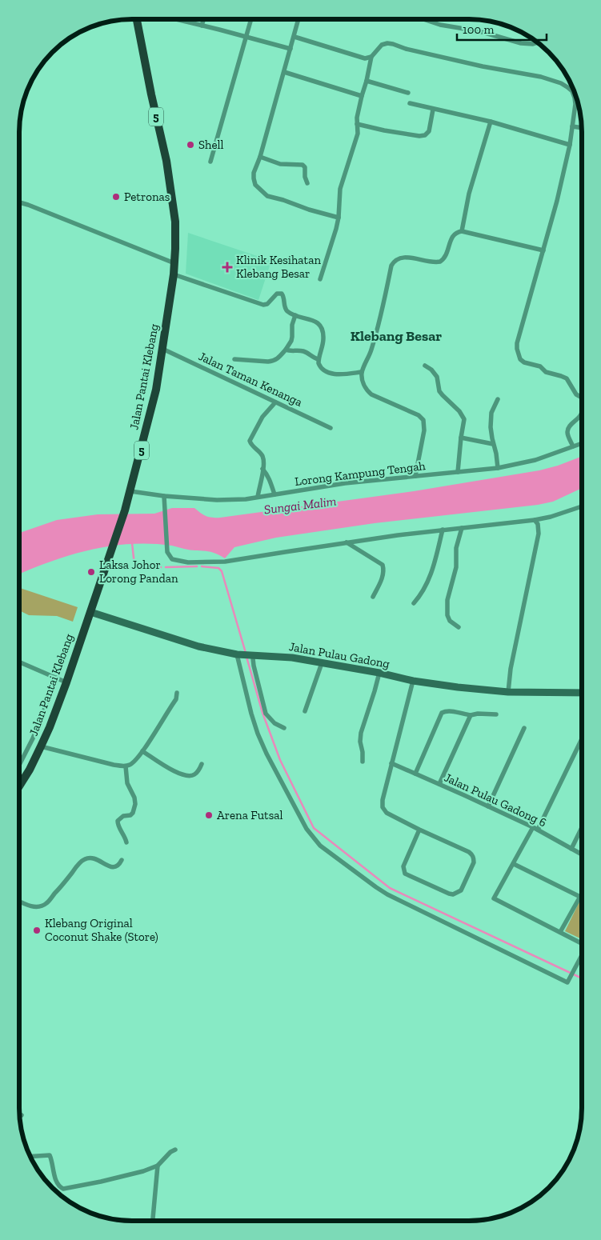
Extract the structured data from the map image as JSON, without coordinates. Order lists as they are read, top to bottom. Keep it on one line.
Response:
{"streets":{"highway":["5","Jalan Pantai Klebang"],"main road":["Jalan Pulau Gadong"],"street":["Jalan Taman Kenanga","Lorong Kampung Tengah","Jalan Pulau Gadong 6"]},"crossings":[["Jalan Pantai Klebang","Jalan Taman Kenanga"],["Jalan Pantai Klebang","Lorong Kampung Tengah"],["Jalan Pantai Klebang","Jalan Pulau Gadong"]],"districts":["Klebang Besar"],"water":["Sungai Malim"],"places":{"other":["Shell","Petronas","Laksa Johor Lorong Pandan","Arena Futsal","Klebang Original Coconut Shake (Store)"],"health":["Klinik Kesihatan Klebang Besar"]},"scale_bar":"100 m"}
